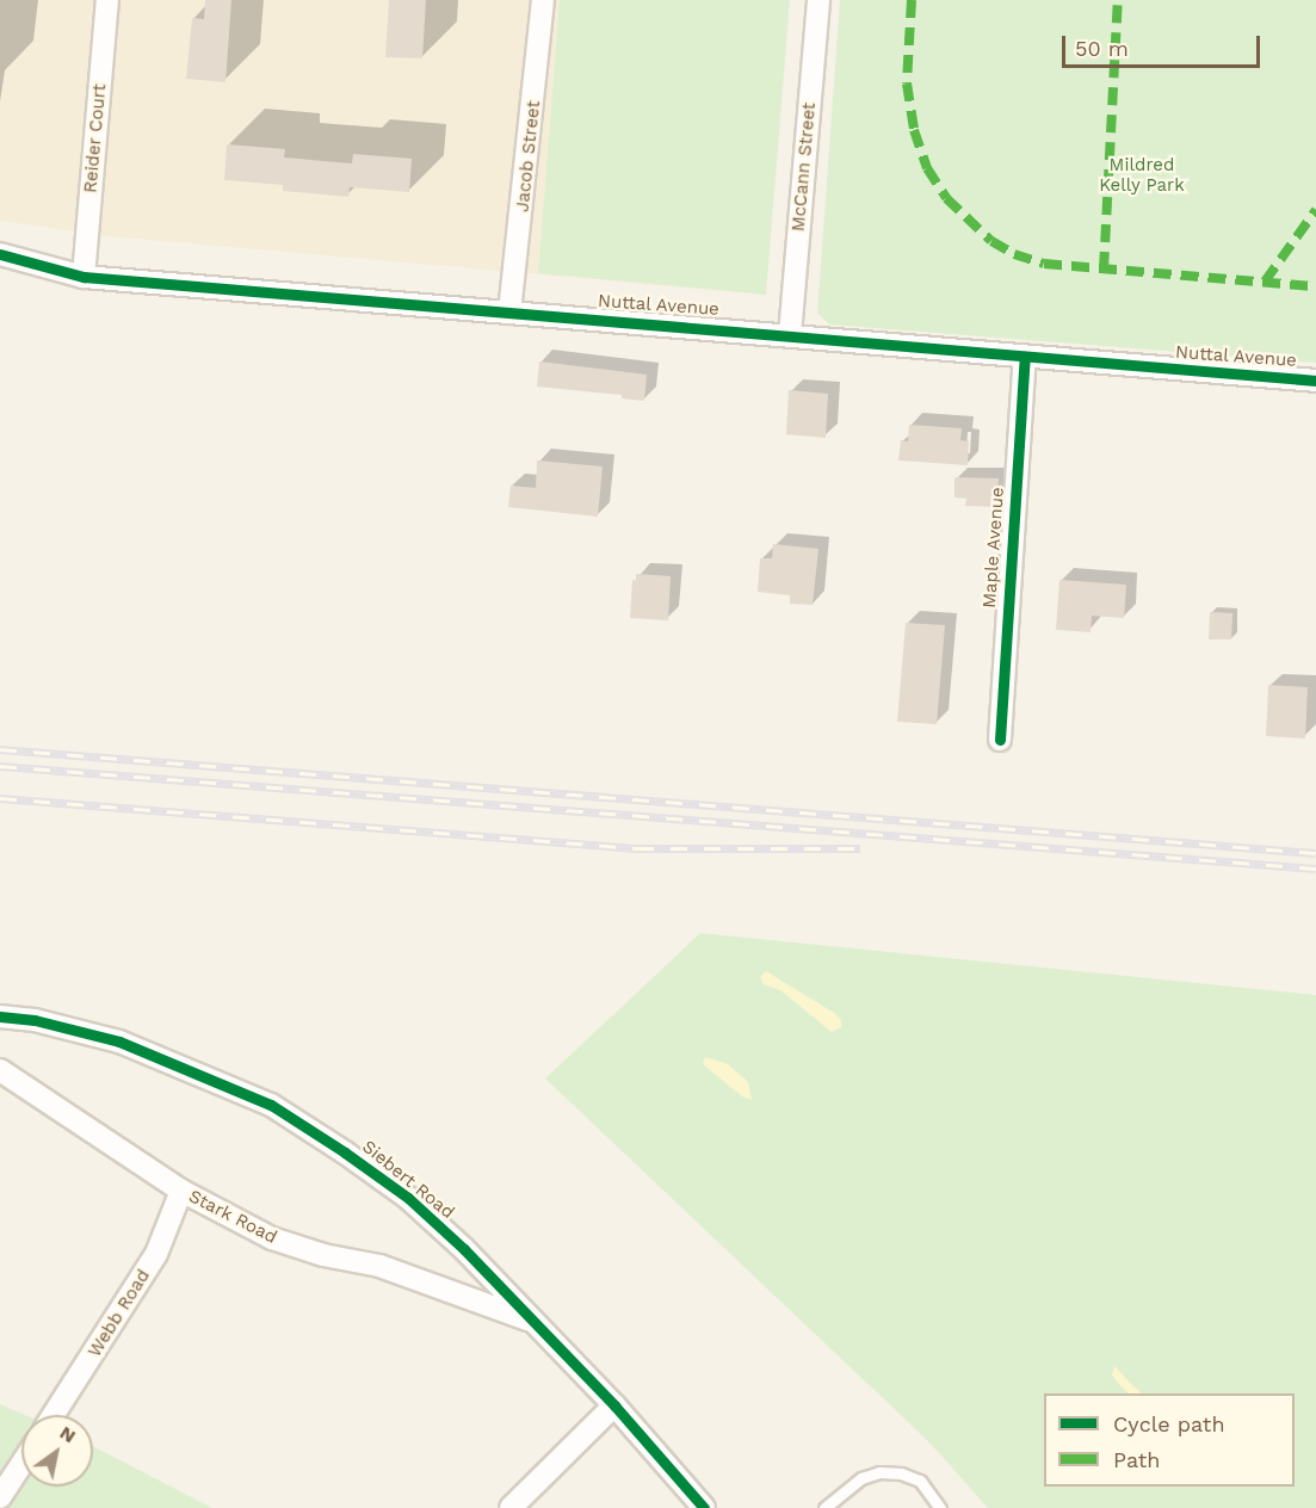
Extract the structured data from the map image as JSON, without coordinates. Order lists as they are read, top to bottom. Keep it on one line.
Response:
{"streets":{"street":["Reider Court","Jacob Street","McCann Street","Nuttal Avenue","Maple Avenue","Siebert Road","Stark Road","Webb Road"]},"crossings":[["Reider Court","Nuttal Avenue"],["Jacob Street","Nuttal Avenue"],["McCann Street","Nuttal Avenue"],["Nuttal Avenue","Maple Avenue"],["Siebert Road","Stark Road"],["Stark Road","Webb Road"]],"parks":["Mildred Kelly Park"],"legend":["Cycle path","Path"],"scale_bar":"50 m","north":"top right"}
